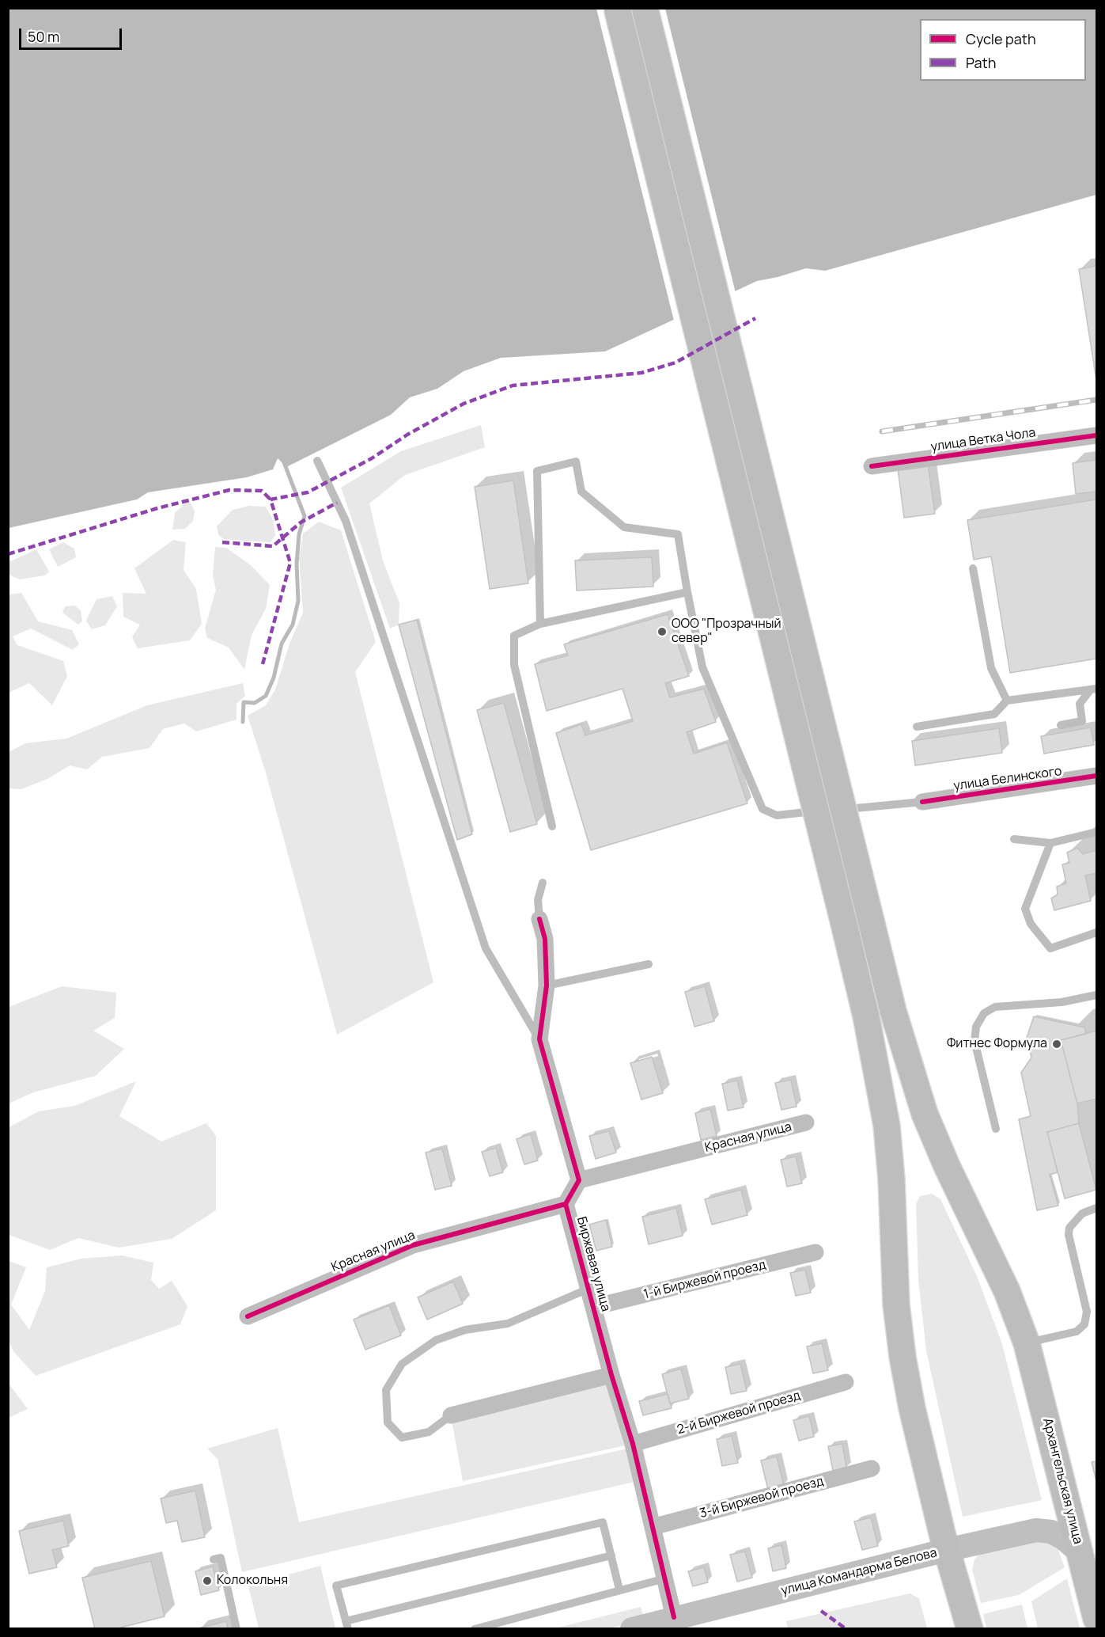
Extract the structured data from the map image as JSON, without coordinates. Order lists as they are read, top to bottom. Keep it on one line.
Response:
{"streets":{"main road":["Архангельская улица","улица Командарма Белова"],"street":["улица Ветка Чола","улица Белинского","Красная улица","Биржевая улица","1-й Биржевой проезд","2-й Биржевой проезд","3-й Биржевой проезд"]},"crossings":[["Красная улица","Биржевая улица"],["Биржевая улица","1-й Биржевой проезд"],["Биржевая улица","2-й Биржевой проезд"],["Биржевая улица","3-й Биржевой проезд"],["Биржевая улица","улица Командарма Белова"],["Архангельская улица","улица Командарма Белова"]],"places":["ООО \"Прозрачный север\"","Фитнес Формула","Колокольня"],"legend":["Cycle path","Path"],"scale_bar":"50 m"}
